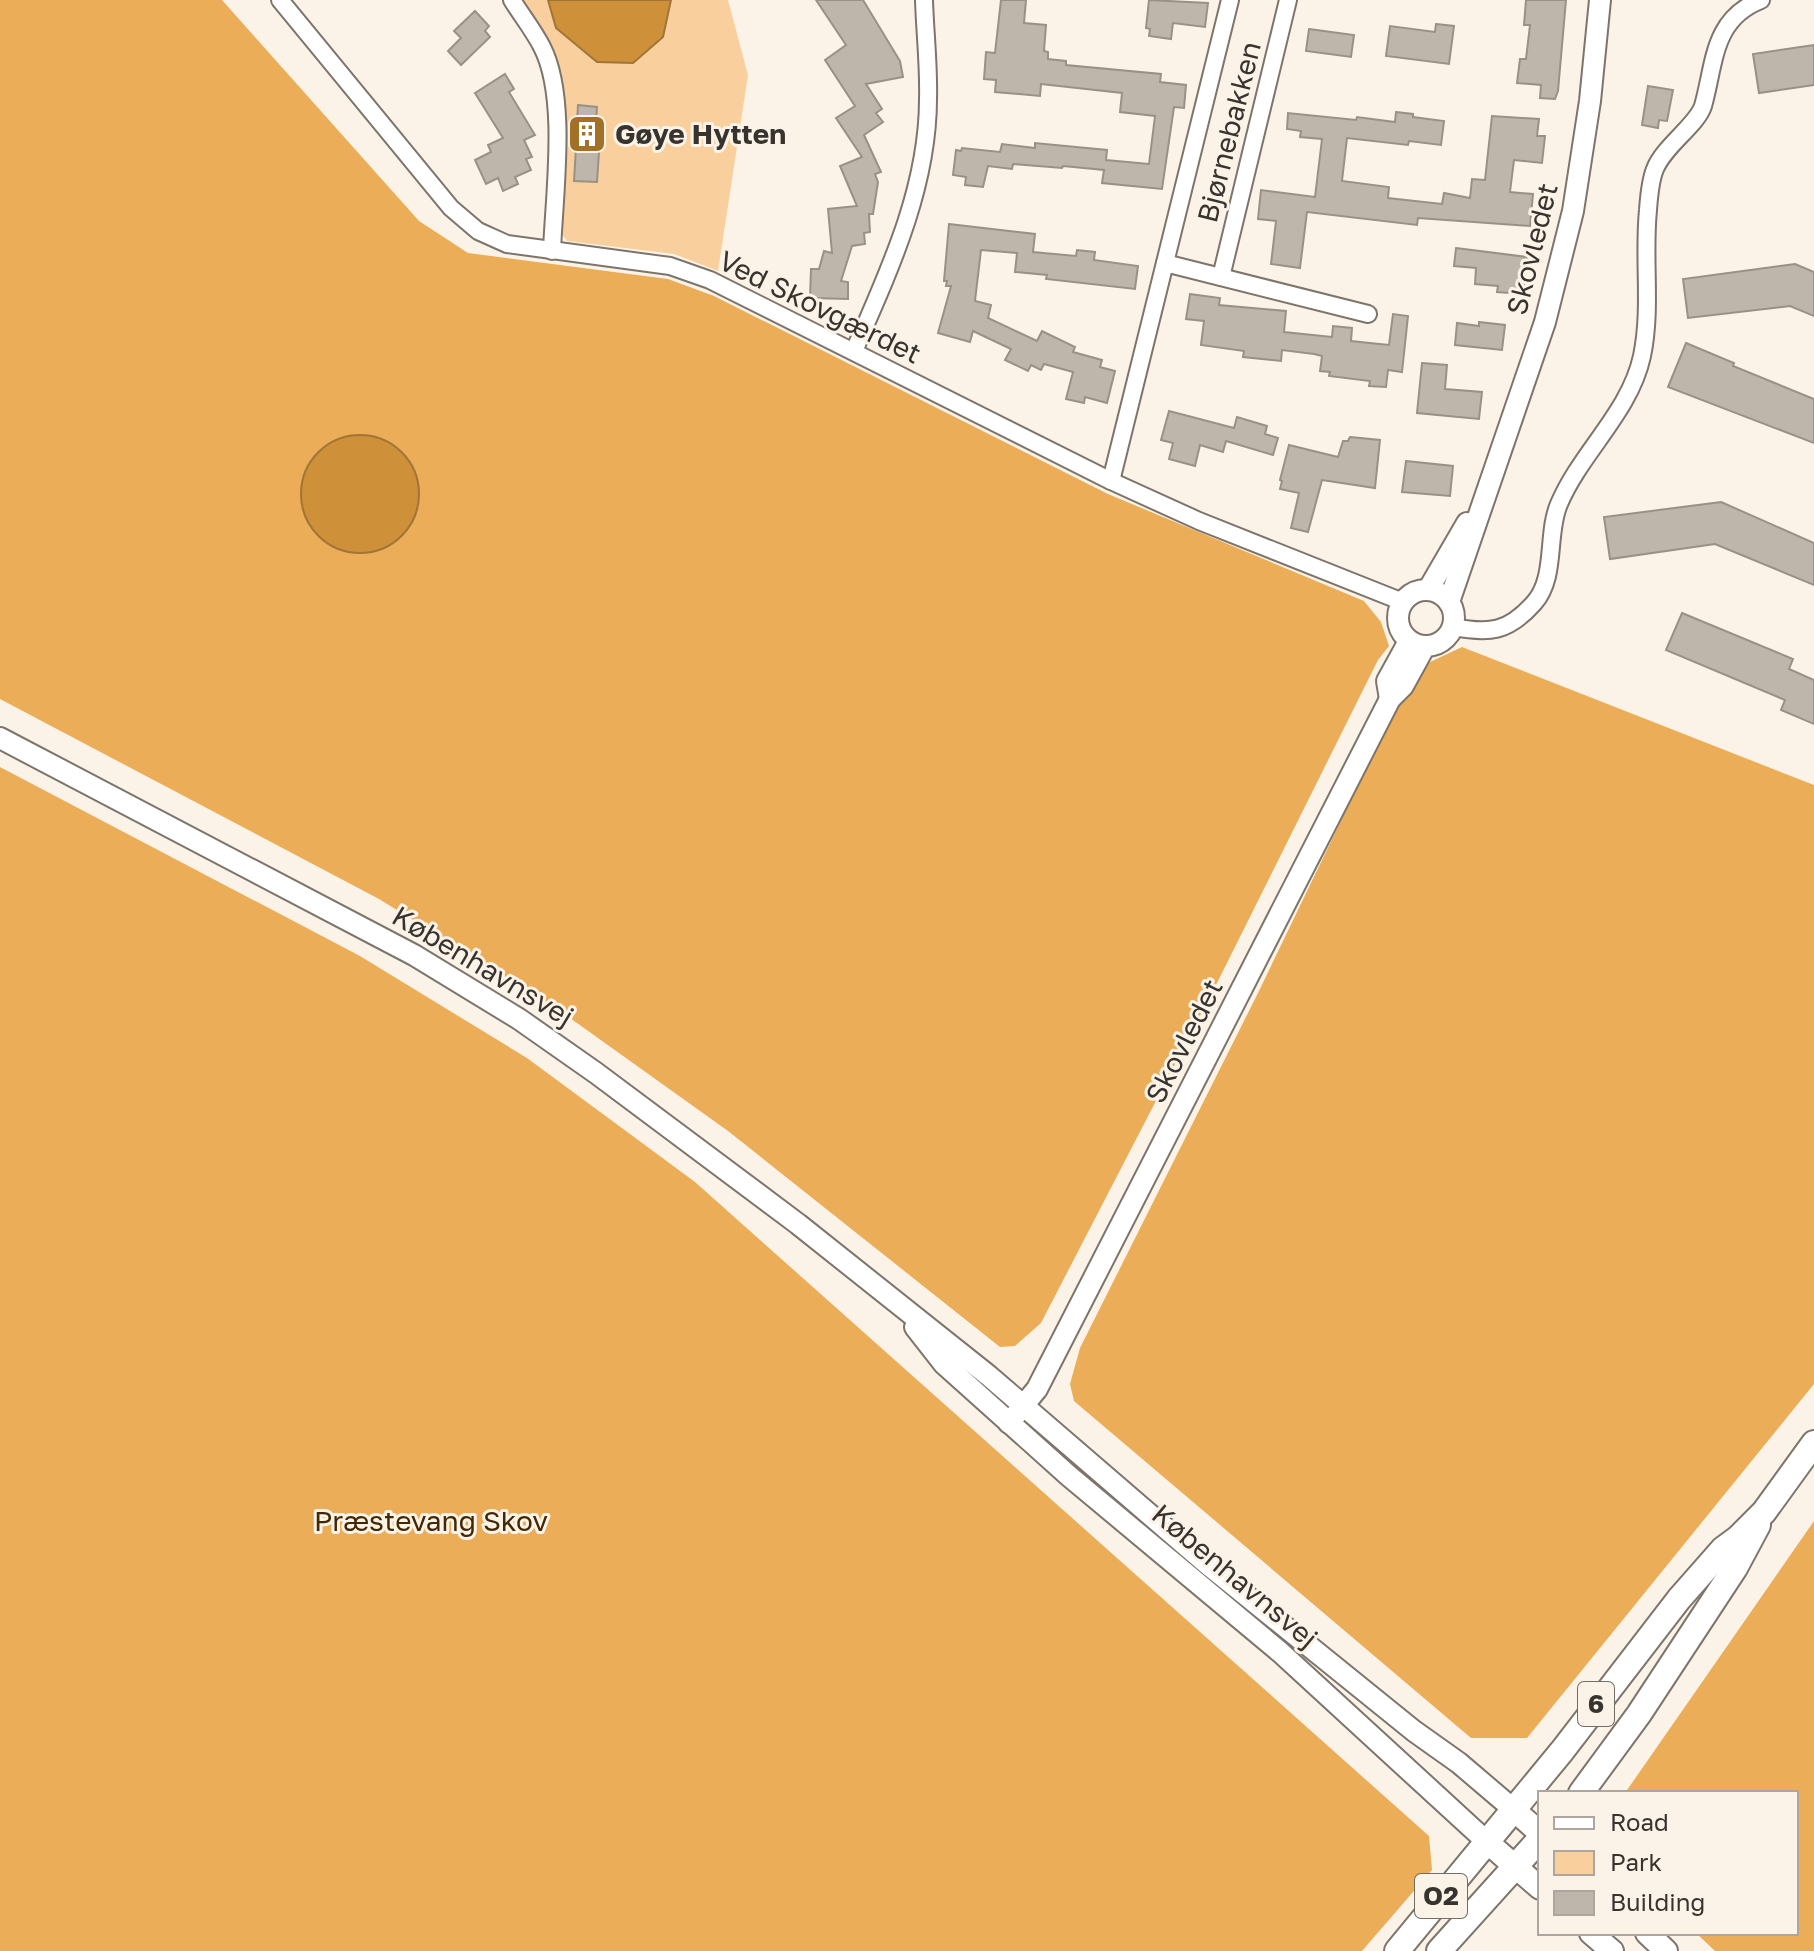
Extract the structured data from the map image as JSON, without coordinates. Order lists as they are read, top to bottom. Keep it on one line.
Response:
{"streets":{"main road":["Københavnsvej","6","O2"],"street":["Bjørnebakken","Skovledet","Ved Skovgærdet"]},"crossings":[["Bjørnebakken","Ved Skovgærdet"],["Skovledet","Ved Skovgærdet"],["Skovledet","Københavnsvej"],["Københavnsvej","6"],["Københavnsvej","O2"],["6","O2"]],"parks":["Præstevang Skov"],"places":{"building":["Gøye Hytten"]},"legend":["Road","Park","Building"]}
